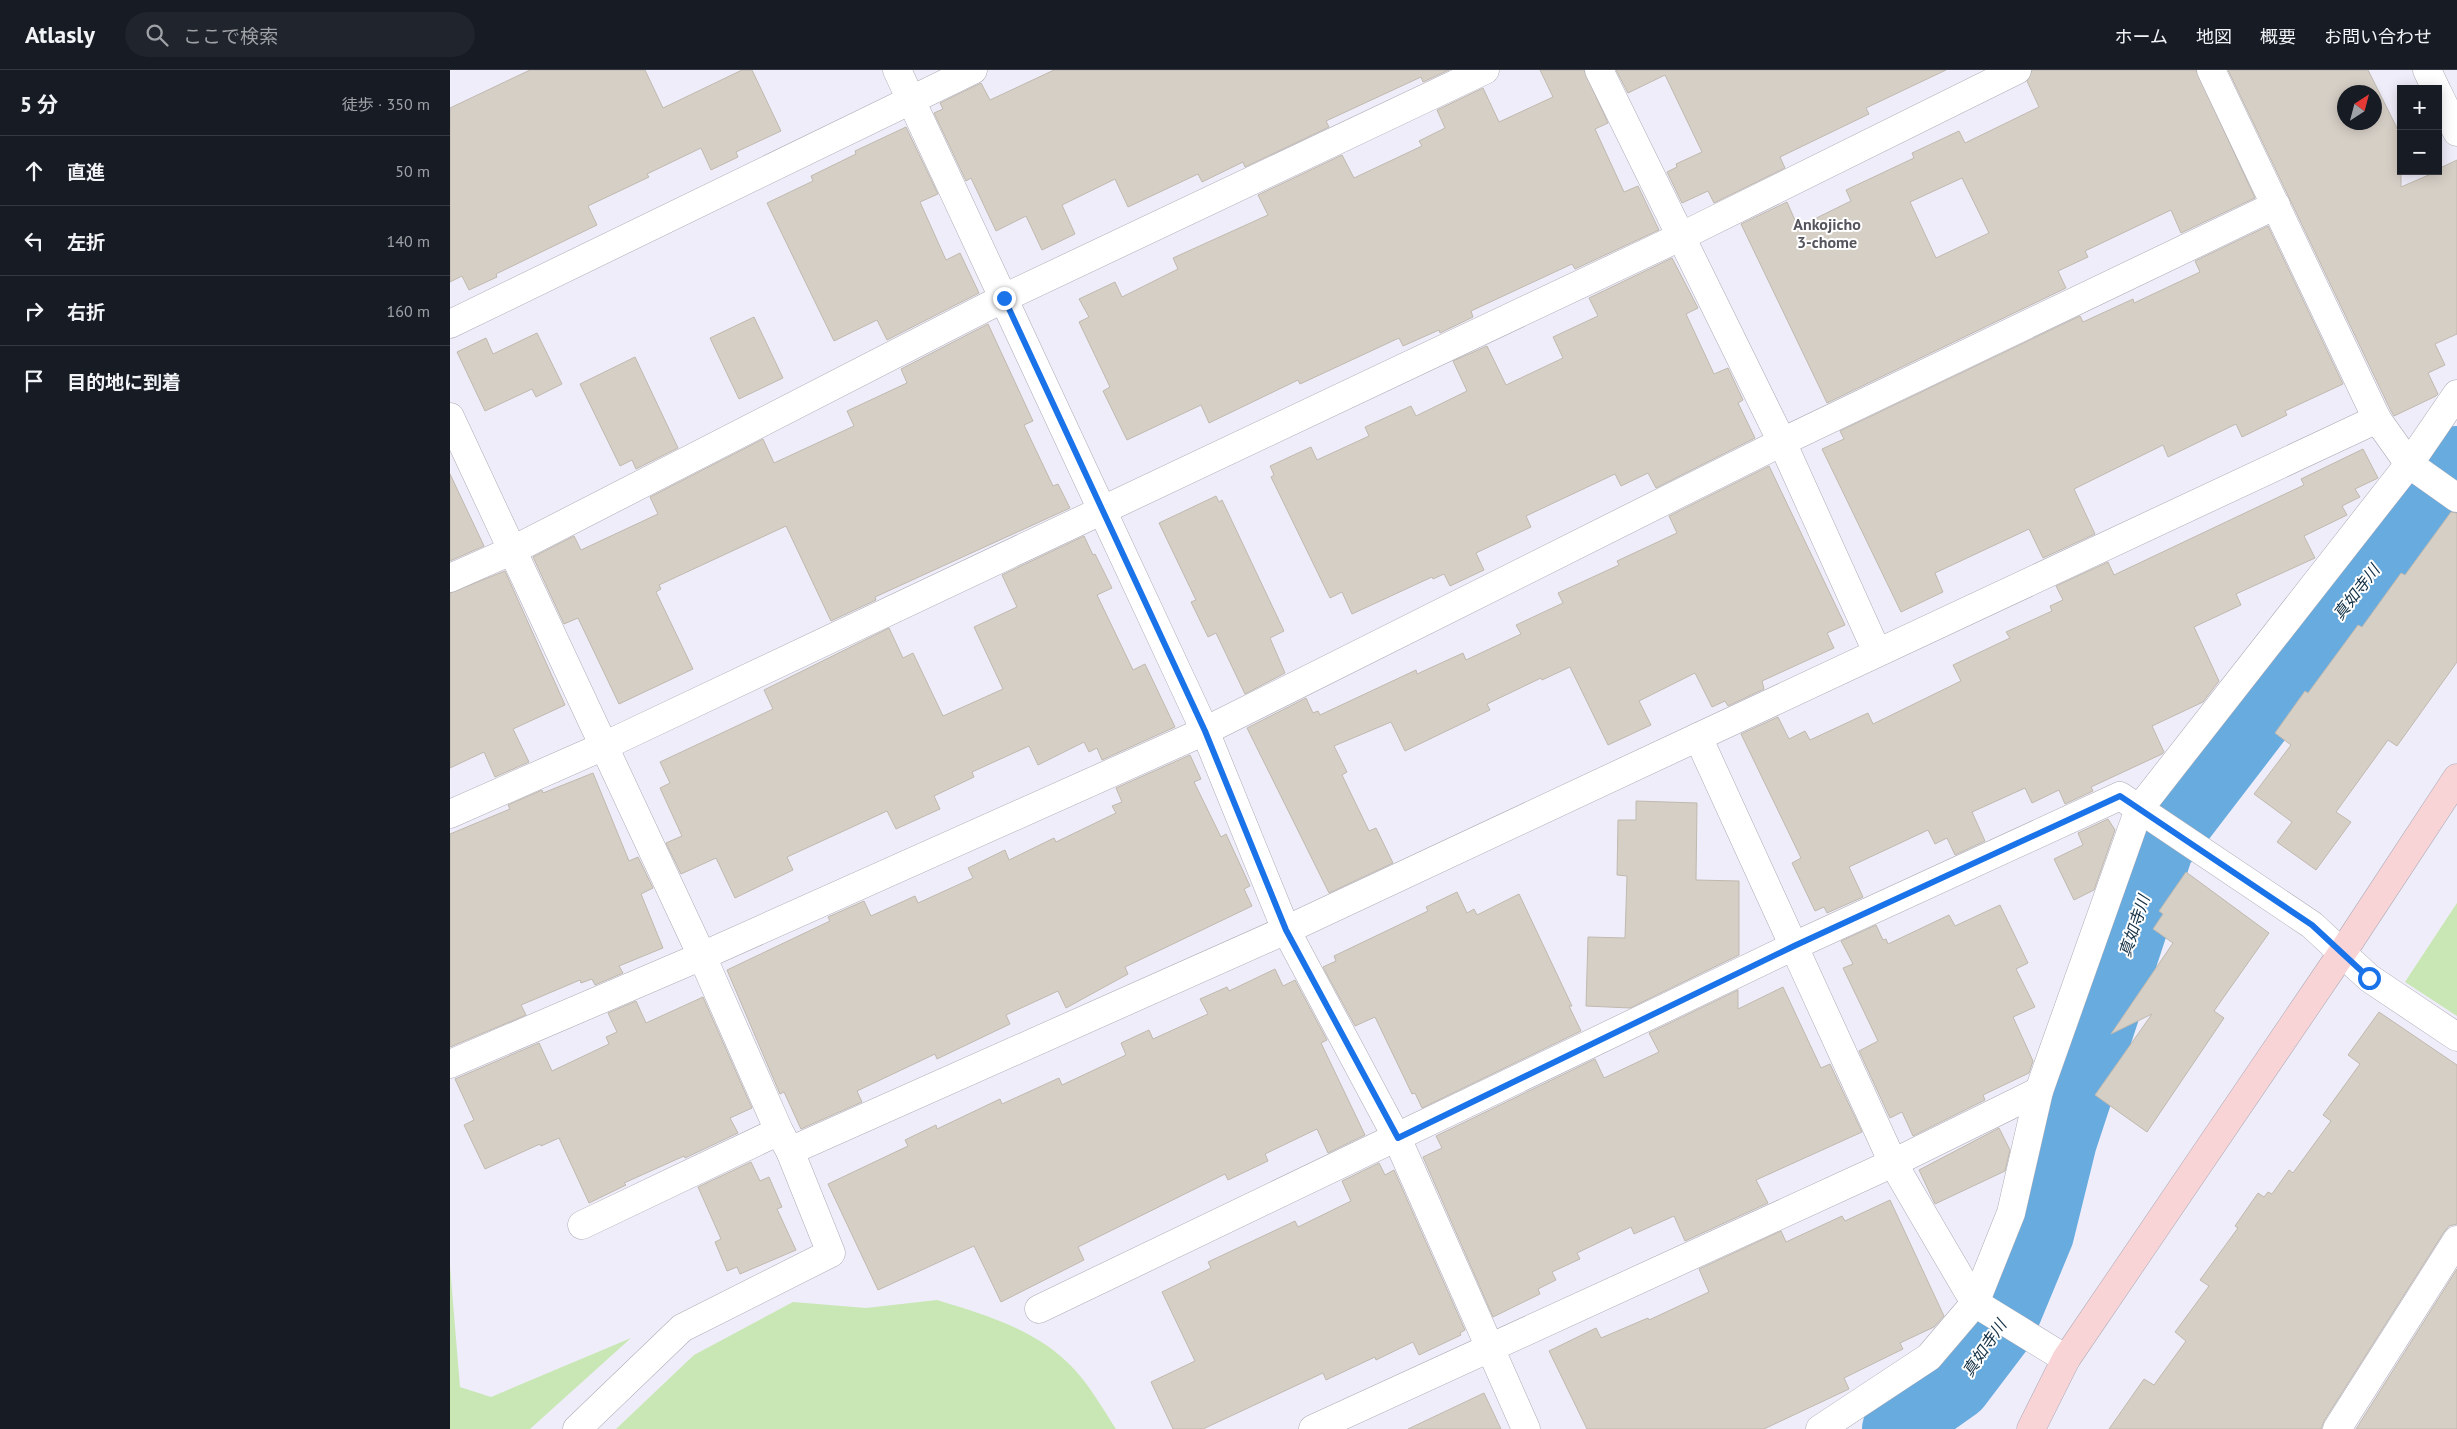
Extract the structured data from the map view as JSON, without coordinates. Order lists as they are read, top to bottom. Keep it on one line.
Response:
{"districts":["Ankojicho 3-chome"],"water":["真如寺川"],"north":"top right","page":{"header":"Atlasly","search":"ここで検索","nav":["ホーム","地図","概要","お問い合わせ"],"heading":["5 分","徒歩 · 350 m"],"map_buttons":["+","−"],"list":[["直進","50 m"],["左折","140 m"],["右折","160 m"],"目的地に到着"]}}
